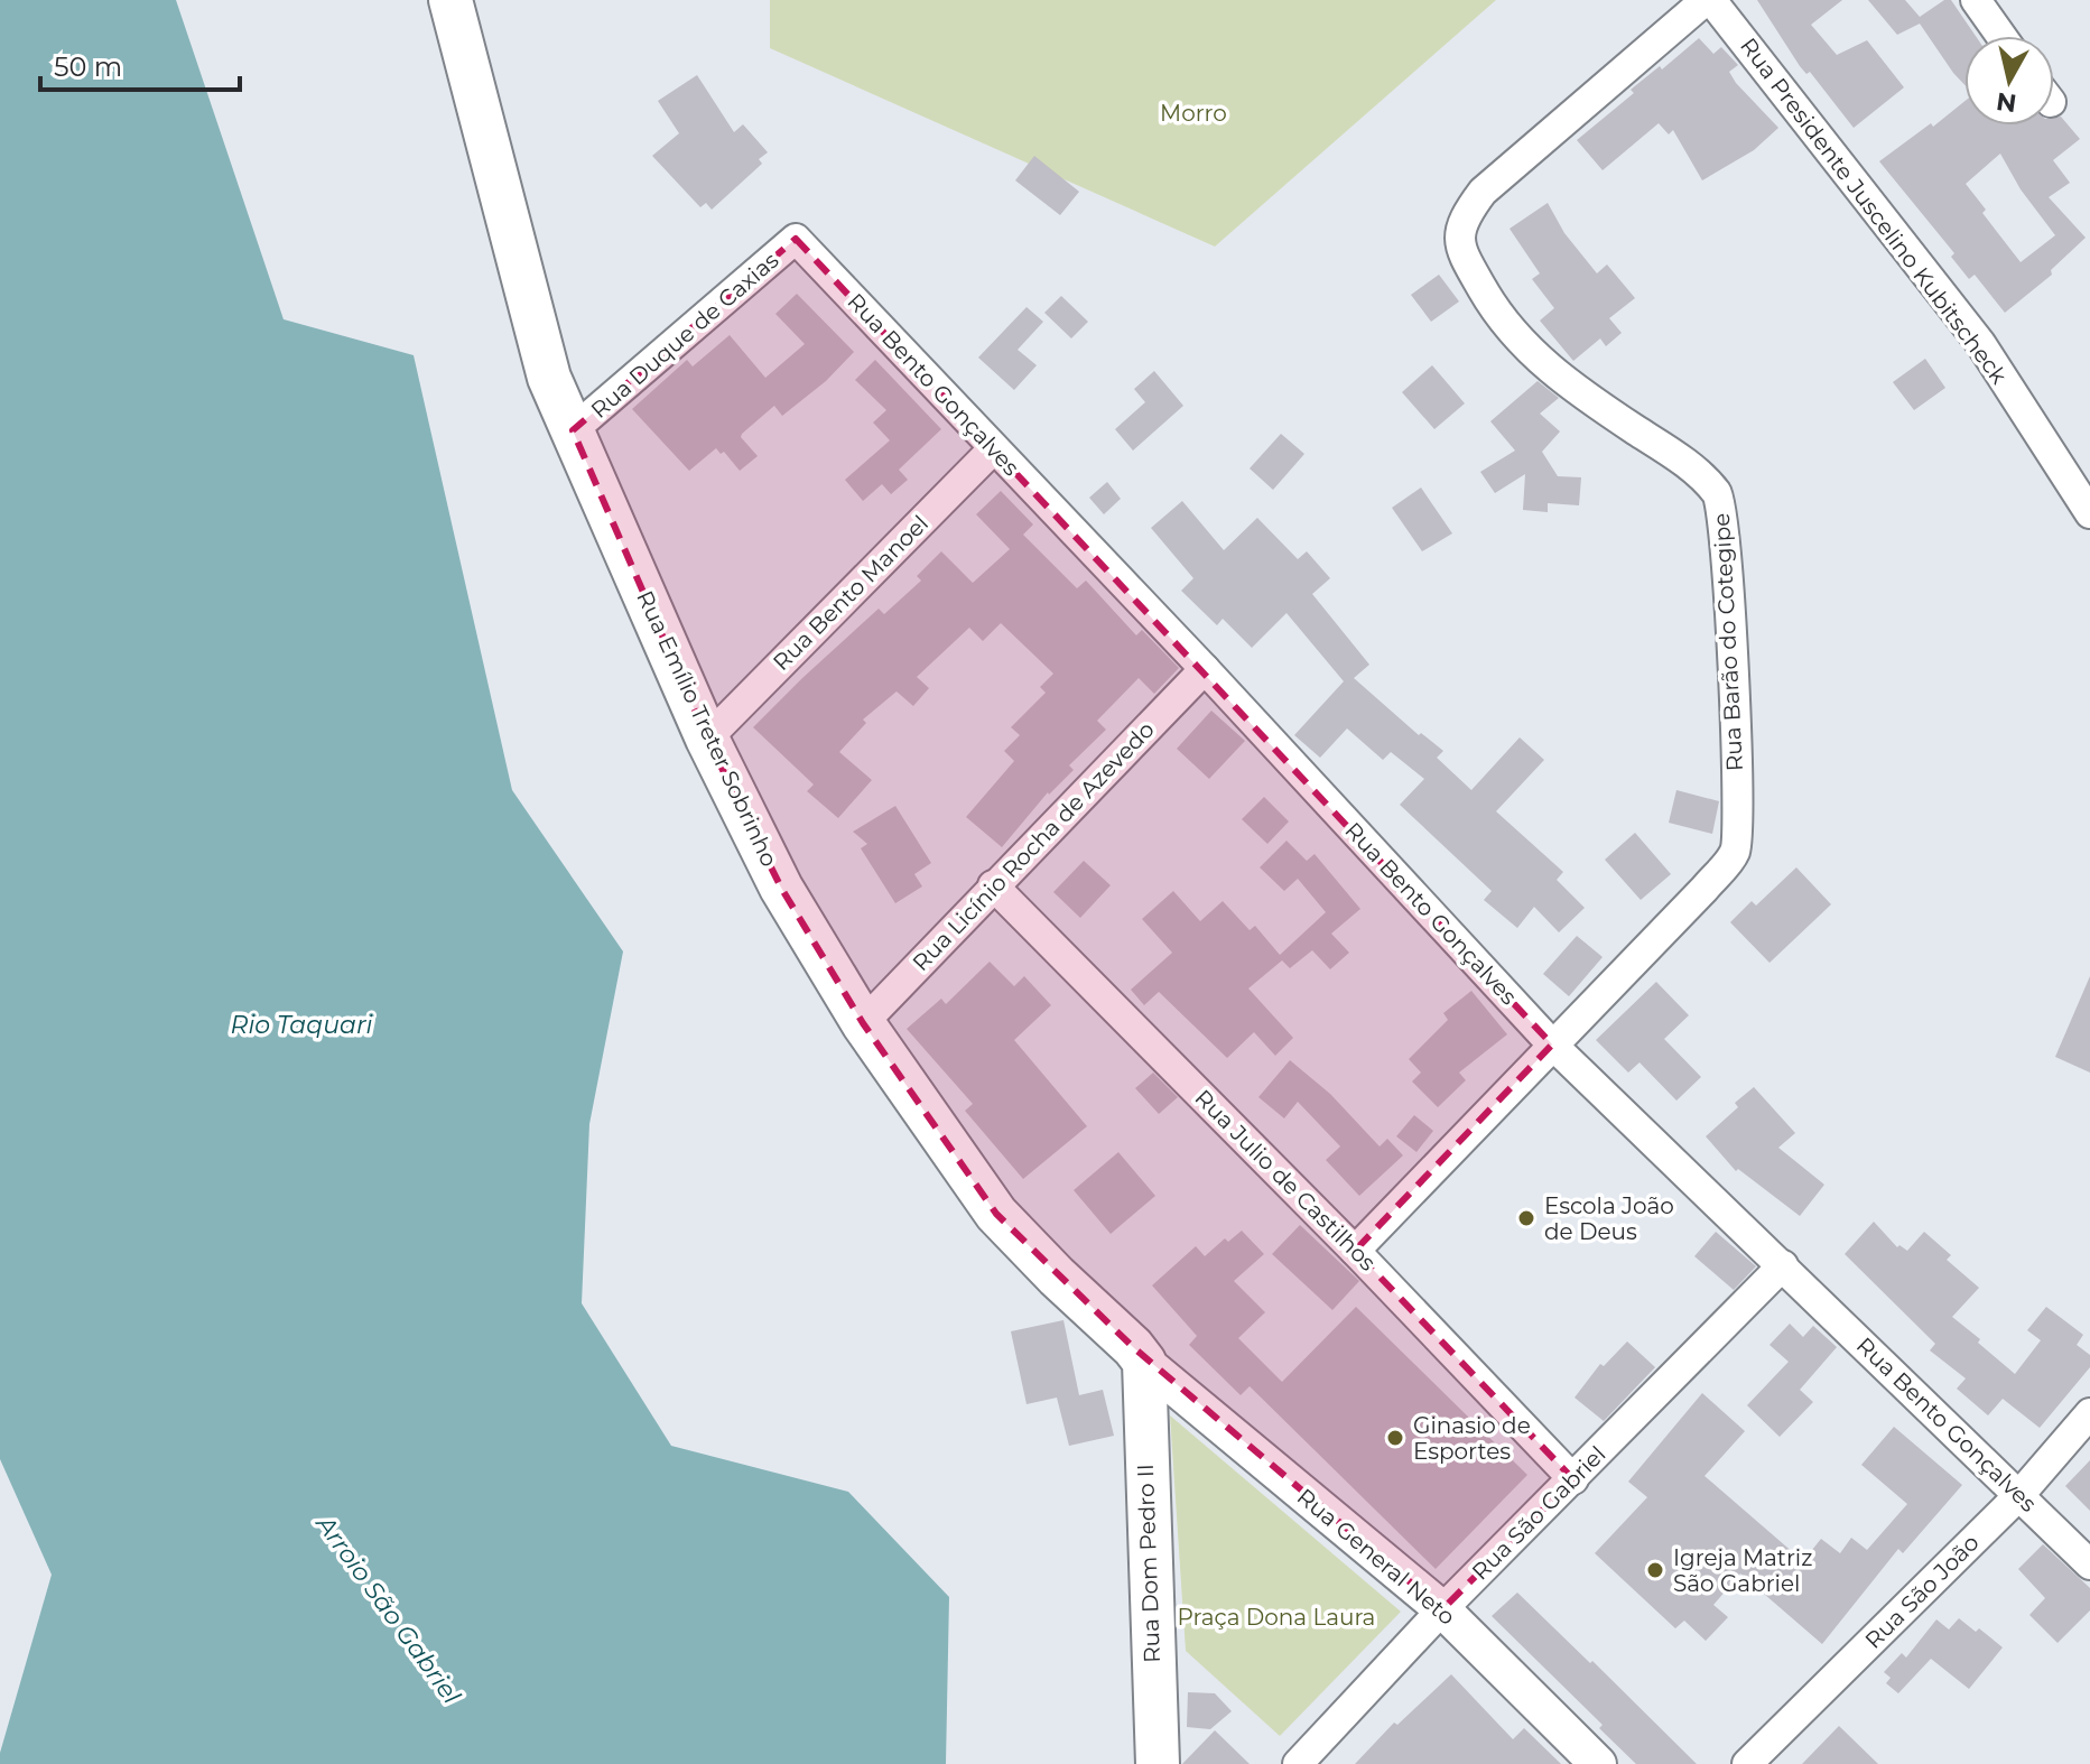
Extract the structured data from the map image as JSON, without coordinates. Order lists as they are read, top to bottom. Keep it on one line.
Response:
{"streets":{"main road":["Rua Emílio Treter Sobrinho","Rua Dom Pedro II"],"street":["Rua Presidente Juscelino Kubitscheck","Rua Duque de Caxias","Rua Bento Gonçalves","Rua Bento Manoel","Rua Barão do Cotegipe","Rua Licínio Rocha de Azevedo","Rua Julio de Castilhos","Rua São Gabriel","Rua General Neto","Rua São João"]},"crossings":[["Rua Presidente Juscelino Kubitscheck","Rua Barão do Cotegipe"],["Rua Duque de Caxias","Rua Bento Gonçalves"],["Rua Duque de Caxias","Rua Emílio Treter Sobrinho"],["Rua Bento Gonçalves","Rua Bento Manoel"],["Rua Bento Gonçalves","Rua Barão do Cotegipe"],["Rua Bento Gonçalves","Rua Licínio Rocha de Azevedo"],["Rua Bento Gonçalves","Rua São Gabriel"],["Rua Bento Gonçalves","Rua São João"],["Rua Bento Manoel","Rua Emílio Treter Sobrinho"],["Rua Barão do Cotegipe","Rua Julio de Castilhos"],["Rua Emílio Treter Sobrinho","Rua Licínio Rocha de Azevedo"],["Rua Emílio Treter Sobrinho","Rua General Neto"],["Rua Emílio Treter Sobrinho","Rua Dom Pedro II"],["Rua Licínio Rocha de Azevedo","Rua Julio de Castilhos"],["Rua Julio de Castilhos","Rua São Gabriel"],["Rua São Gabriel","Rua General Neto"],["Rua General Neto","Rua Dom Pedro II"]],"water":["Rio Taquari","Arroio São Gabriel"],"parks":["Morro","Praça Dona Laura"],"places":["Escola João de Deus","Ginasio de Esportes","Igreja Matriz São Gabriel"],"scale_bar":"50 m","north":"bottom"}
